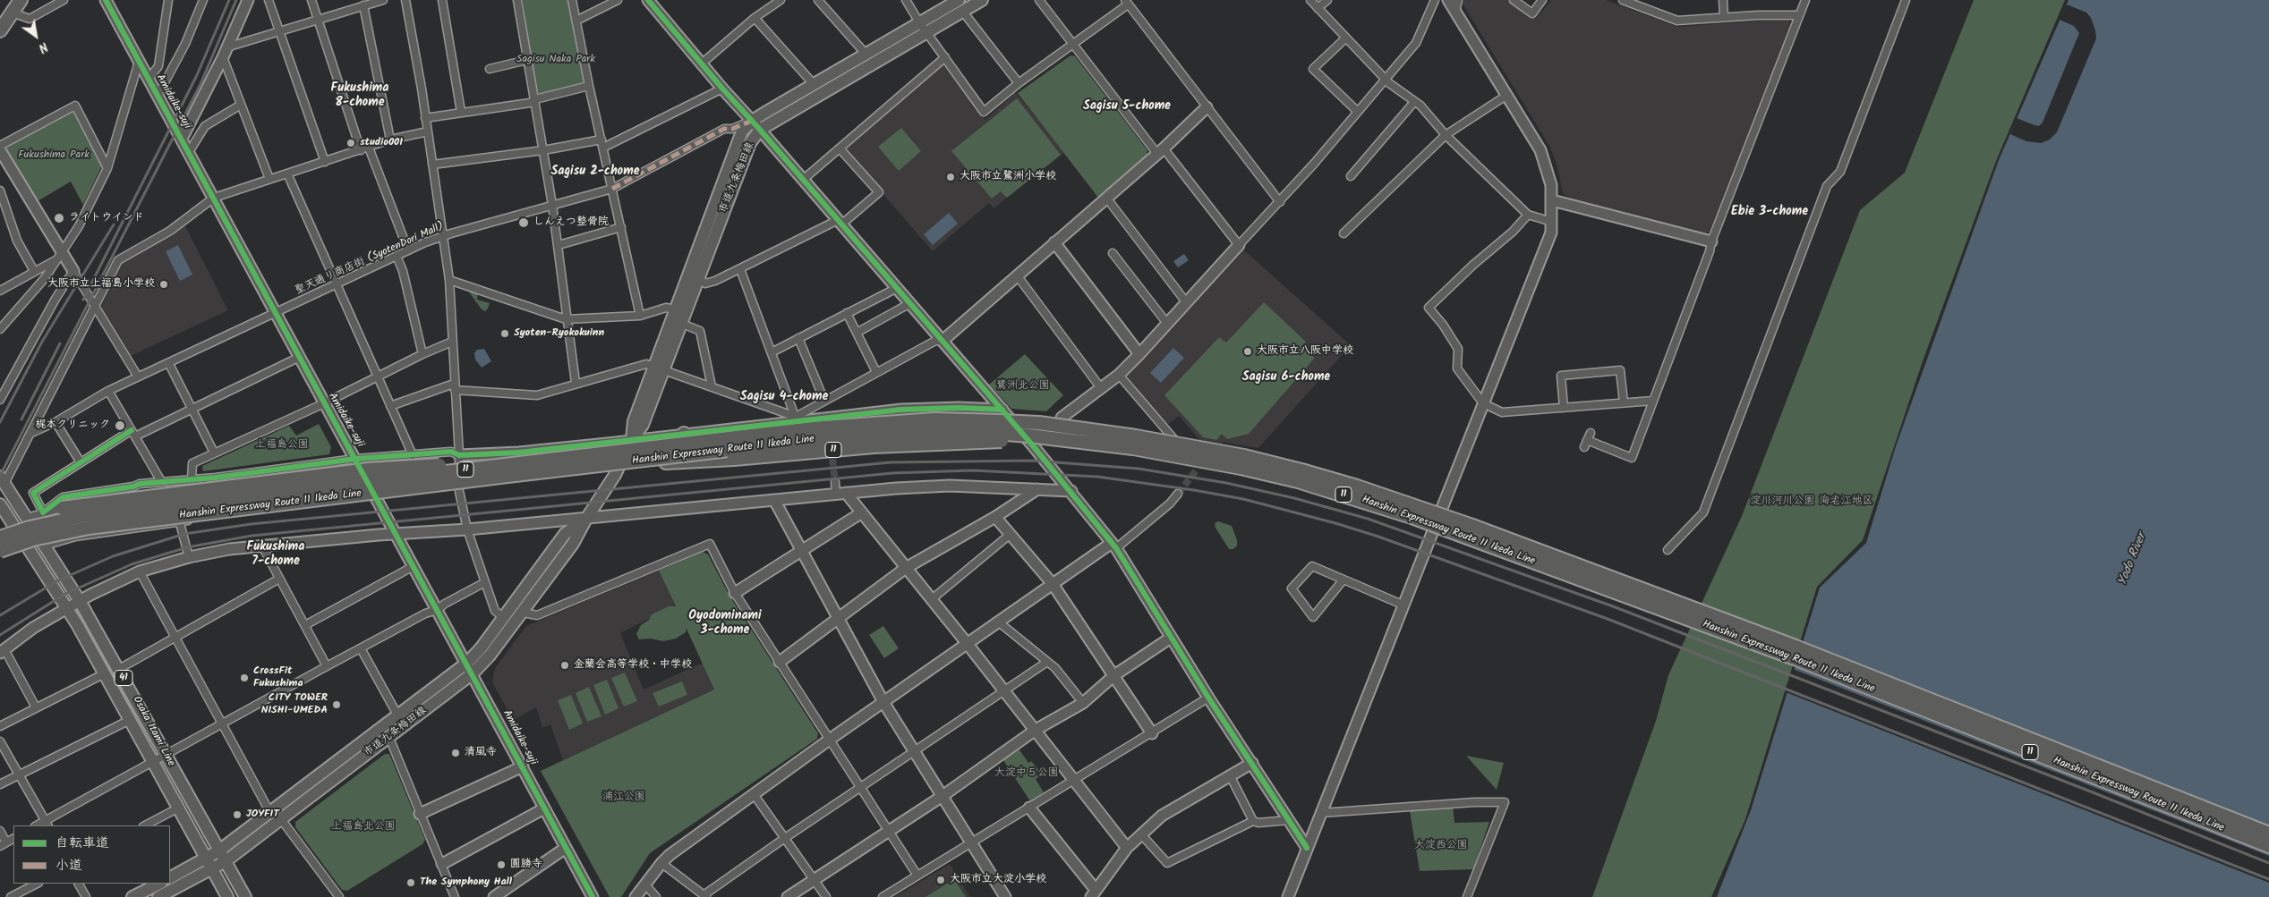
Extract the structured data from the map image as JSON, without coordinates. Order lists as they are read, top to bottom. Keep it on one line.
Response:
{"streets":{"highway":["11","Hanshin Expressway Route 11 Ikeda Line"],"main road":["市道九条梅田線","41","Osaka Itami Line"],"street":["Amidaike-suji","聖天通り商店街 (SyotenDori Mall)"]},"crossings":[["Amidaike-suji","市道九条梅田線"],["Amidaike-suji","聖天通り商店街 (SyotenDori Mall)"],["市道九条梅田線","聖天通り商店街 (SyotenDori Mall)"],["市道九条梅田線","11"],["市道九条梅田線","Osaka Itami Line"],["11","Hanshin Expressway Route 11 Ikeda Line"]],"districts":["Fukushima 8-chome","Sagisu 5-chome","Sagisu 2-chome","Ebie 3-chome","Sagisu 6-chome","Sagisu 4-chome","Fukushima 7-chome","Oyodominami 3-chome"],"water":["Yodo River"],"parks":["Sagisu Naka Park","Fukushima Park","鷺洲北公園","上福島公園","淀川河川公園 海老江地区","大淀中５公園","浦江公園","上福島北公園","大淀西公園"],"places":["studio001","大阪市立鷺洲小学校","ライトウインド","しんえつ整骨院","大阪市立上福島小学校","Syoten-Ryokokuinn","大阪市立八阪中学校","梶本クリニック","金蘭会高等学校・中学校","CrossFit Fukushima","CITY TOWER NISHI-UMEDA","清風寺","JOYFIT","圓勝寺","大阪市立大淀小学校","The Symphony Hall"],"legend":["自転車道","小道"],"north":"bottom right"}
